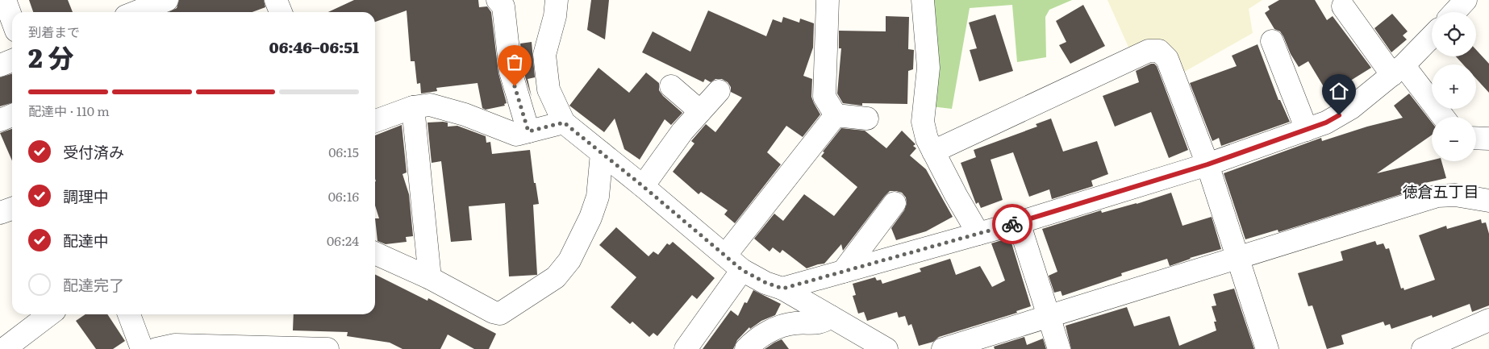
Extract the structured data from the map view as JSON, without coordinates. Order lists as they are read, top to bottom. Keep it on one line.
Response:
{"districts":["徳倉五丁目"],"page":{"map_buttons":["+","−"],"heading":["2 分","到着まで","06:46–06:51"],"bar":"配達中 · 110 m","list":[["受付済み","06:15"],["調理中","06:16"],["配達中","06:24"],"配達完了"]}}
